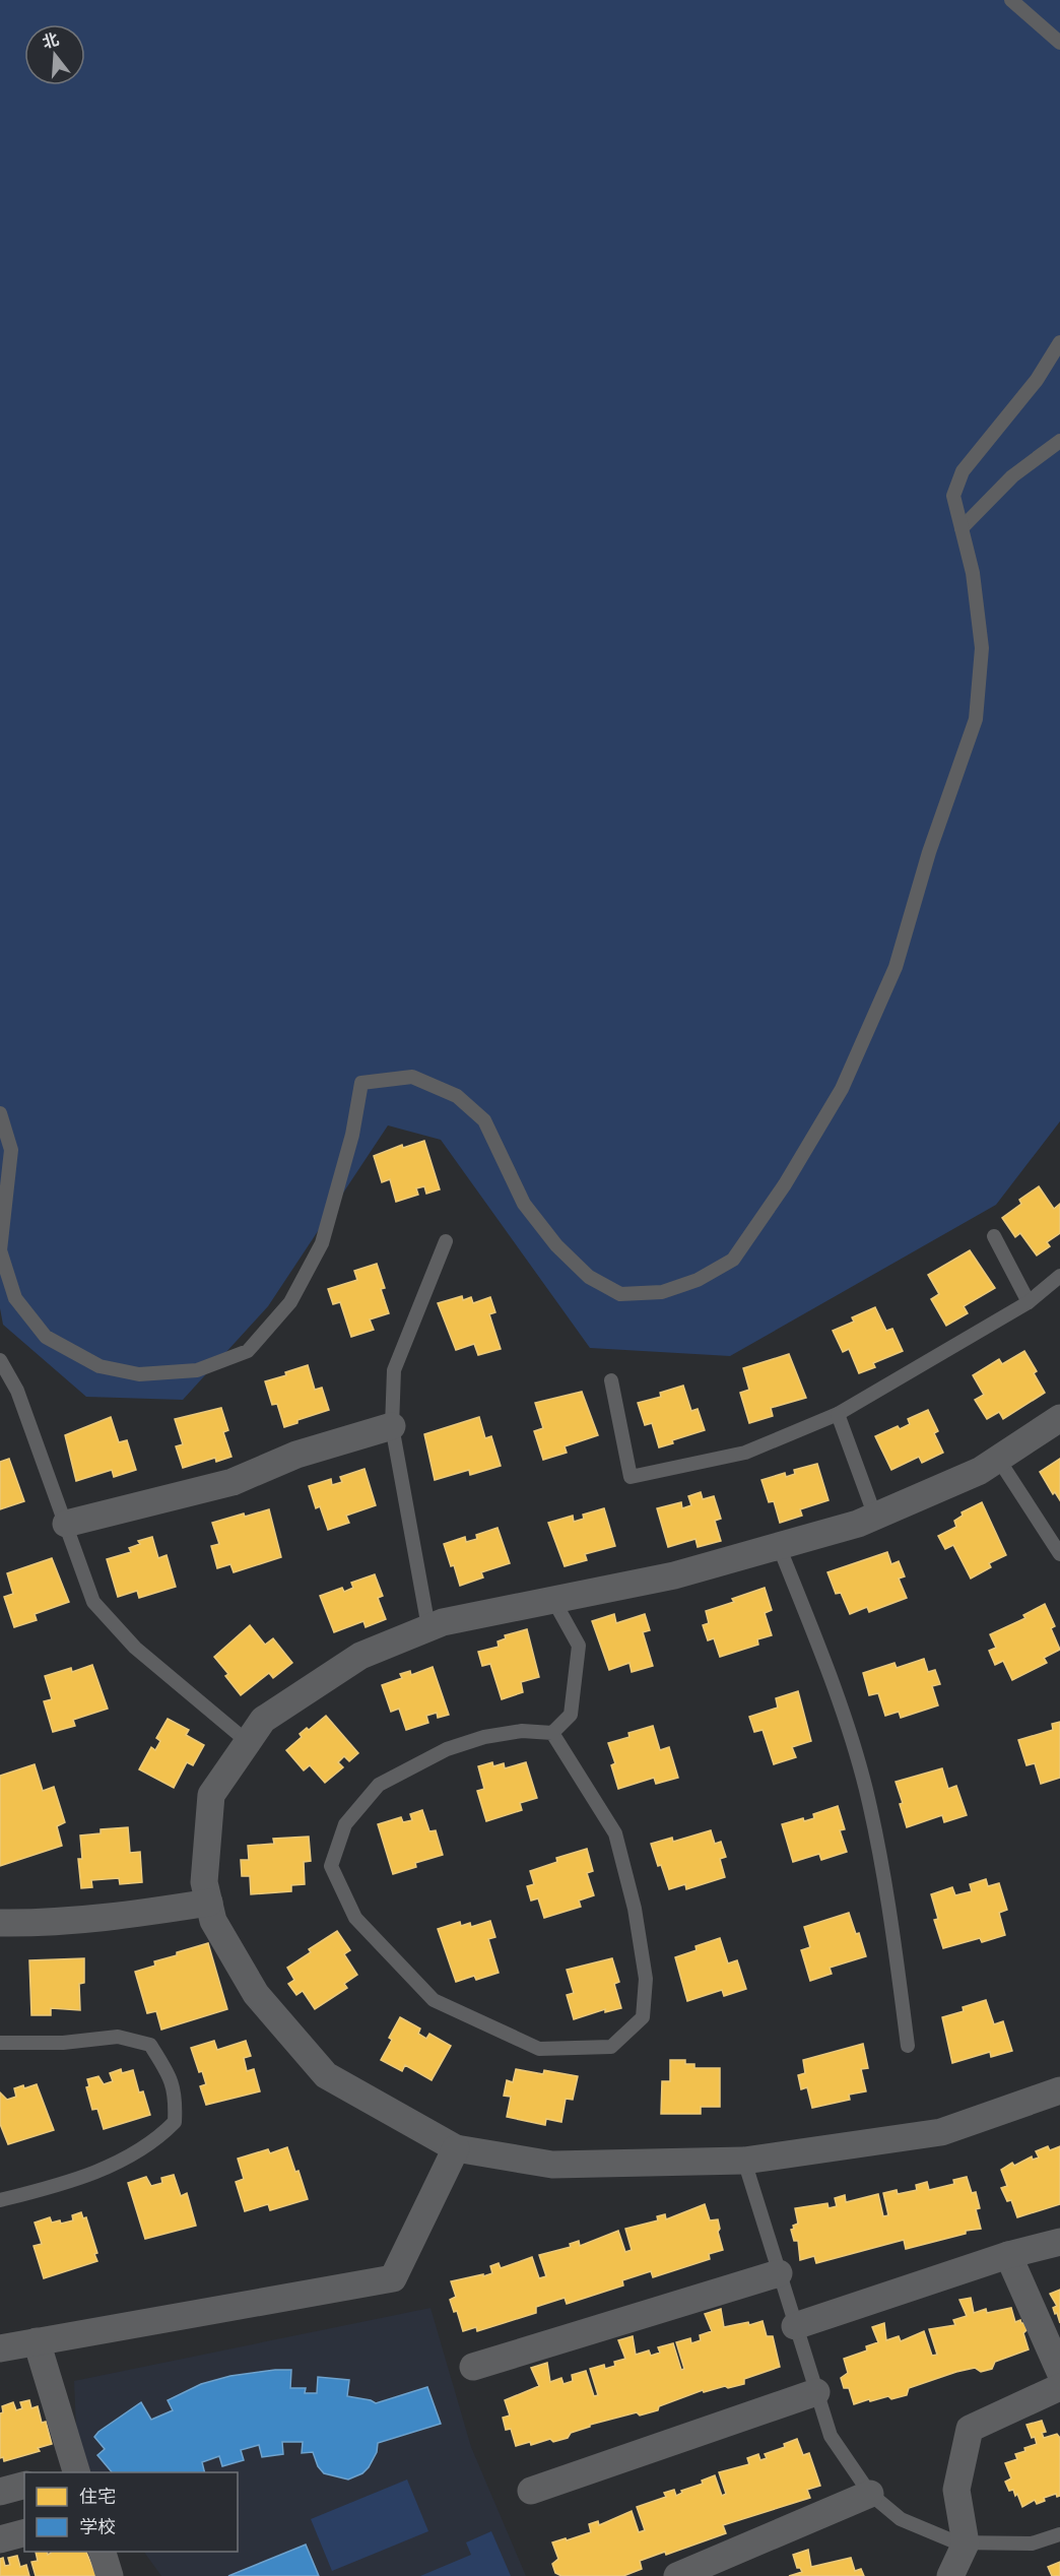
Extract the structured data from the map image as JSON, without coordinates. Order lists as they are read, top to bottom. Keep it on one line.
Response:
{"legend":["住宅","学校"],"north":"top"}
